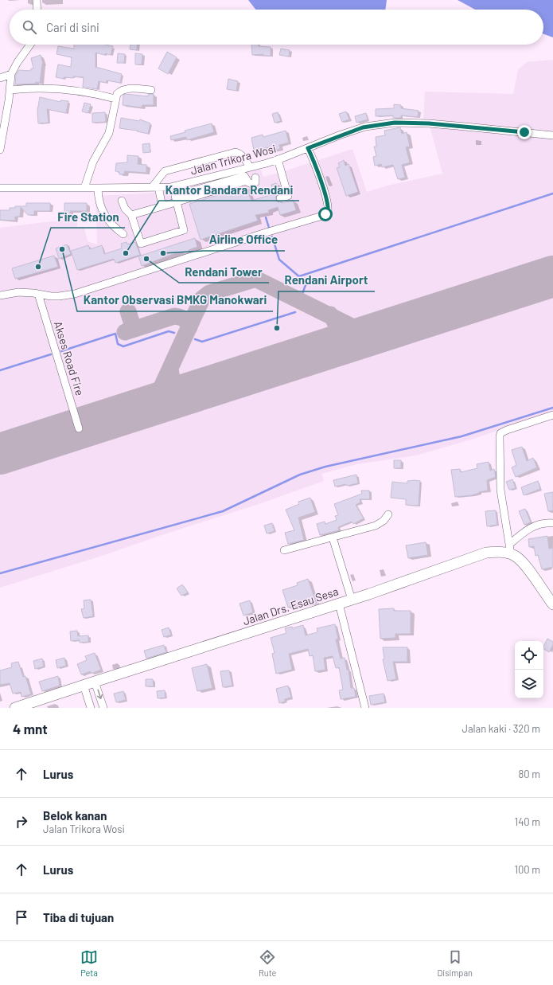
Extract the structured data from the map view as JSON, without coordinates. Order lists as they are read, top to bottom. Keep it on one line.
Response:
{"streets":{"highway":["Jalan Drs. Esau Sesa"],"street":["Jalan Trikora Wosi","Akses Road Fire"]},"places":["Kantor Observasi BMKG Manokwari","Kantor Bandara Rendani","Airline Office","Rendani Tower","Fire Station","Rendani Airport"],"page":{"search":"Cari di sini","heading":["4 mnt","Jalan kaki · 320 m"],"list":[["Lurus","80 m"],["Belok kanan","Jalan Trikora Wosi","140 m"],["Lurus","100 m"],"Tiba di tujuan"],"nav":["Peta","Rute","Disimpan"]}}
